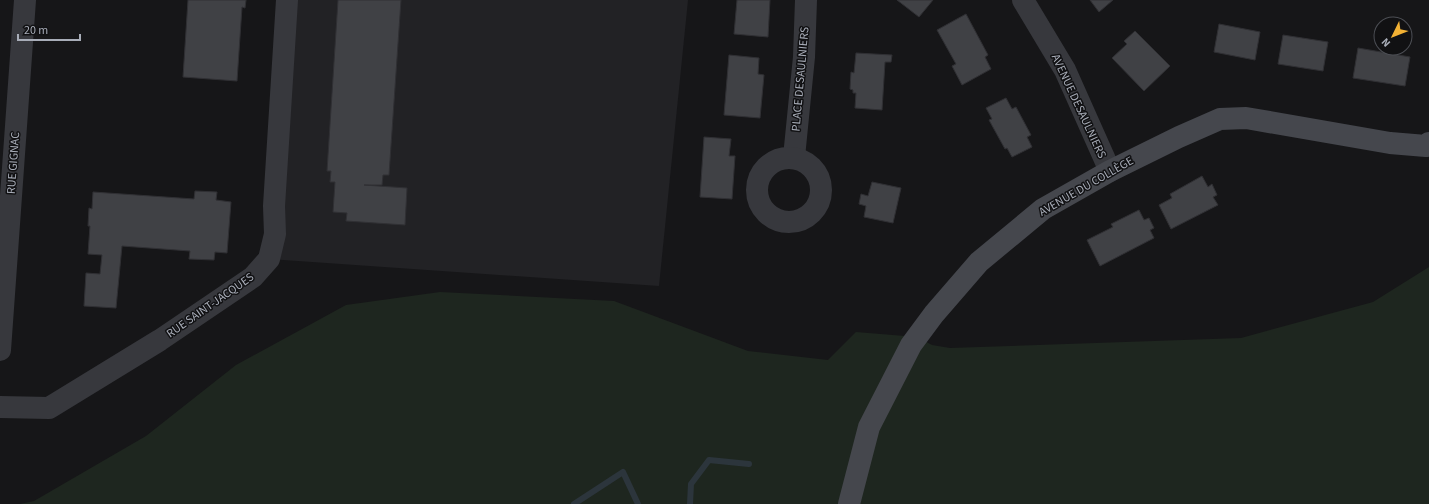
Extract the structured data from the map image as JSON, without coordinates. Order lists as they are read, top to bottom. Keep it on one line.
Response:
{"streets":{"street":["PLACE DESAULNIERS","AVENUE DESAULNIERS","RUE GIGNAC","AVENUE DU COLLÈGE","RUE SAINT-JACQUES"]},"crossings":[["AVENUE DESAULNIERS","AVENUE DU COLLÈGE"]],"scale_bar":"20 m","north":"bottom left"}
